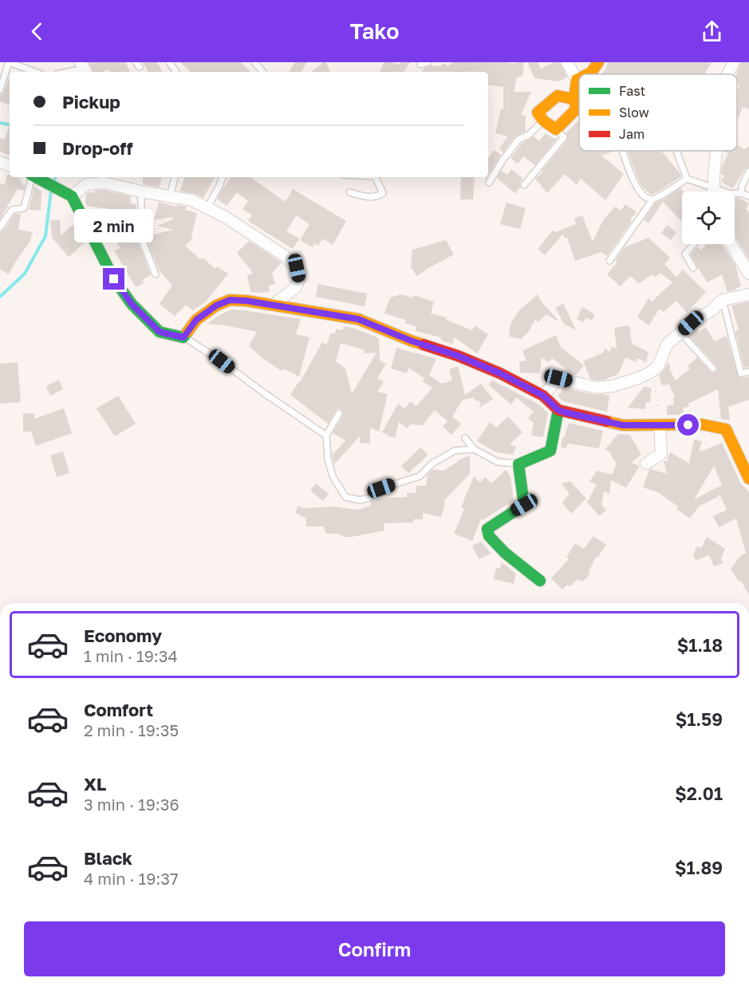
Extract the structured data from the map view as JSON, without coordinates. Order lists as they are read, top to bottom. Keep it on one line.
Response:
{"legend":["Fast","Slow","Jam"],"page":{"header":"Tako","banner":["Pickup","Drop-off"],"bubble":"2 min","list":[{"name":"Economy","note":"1 min · 19:34","value":"$1.18"},{"name":"Comfort","note":"2 min · 19:35","value":"$1.59"},{"name":"XL","note":"3 min · 19:36","value":"$2.01"},{"name":"Black","note":"4 min · 19:37","value":"$1.89"}],"buttons":"Confirm"}}
